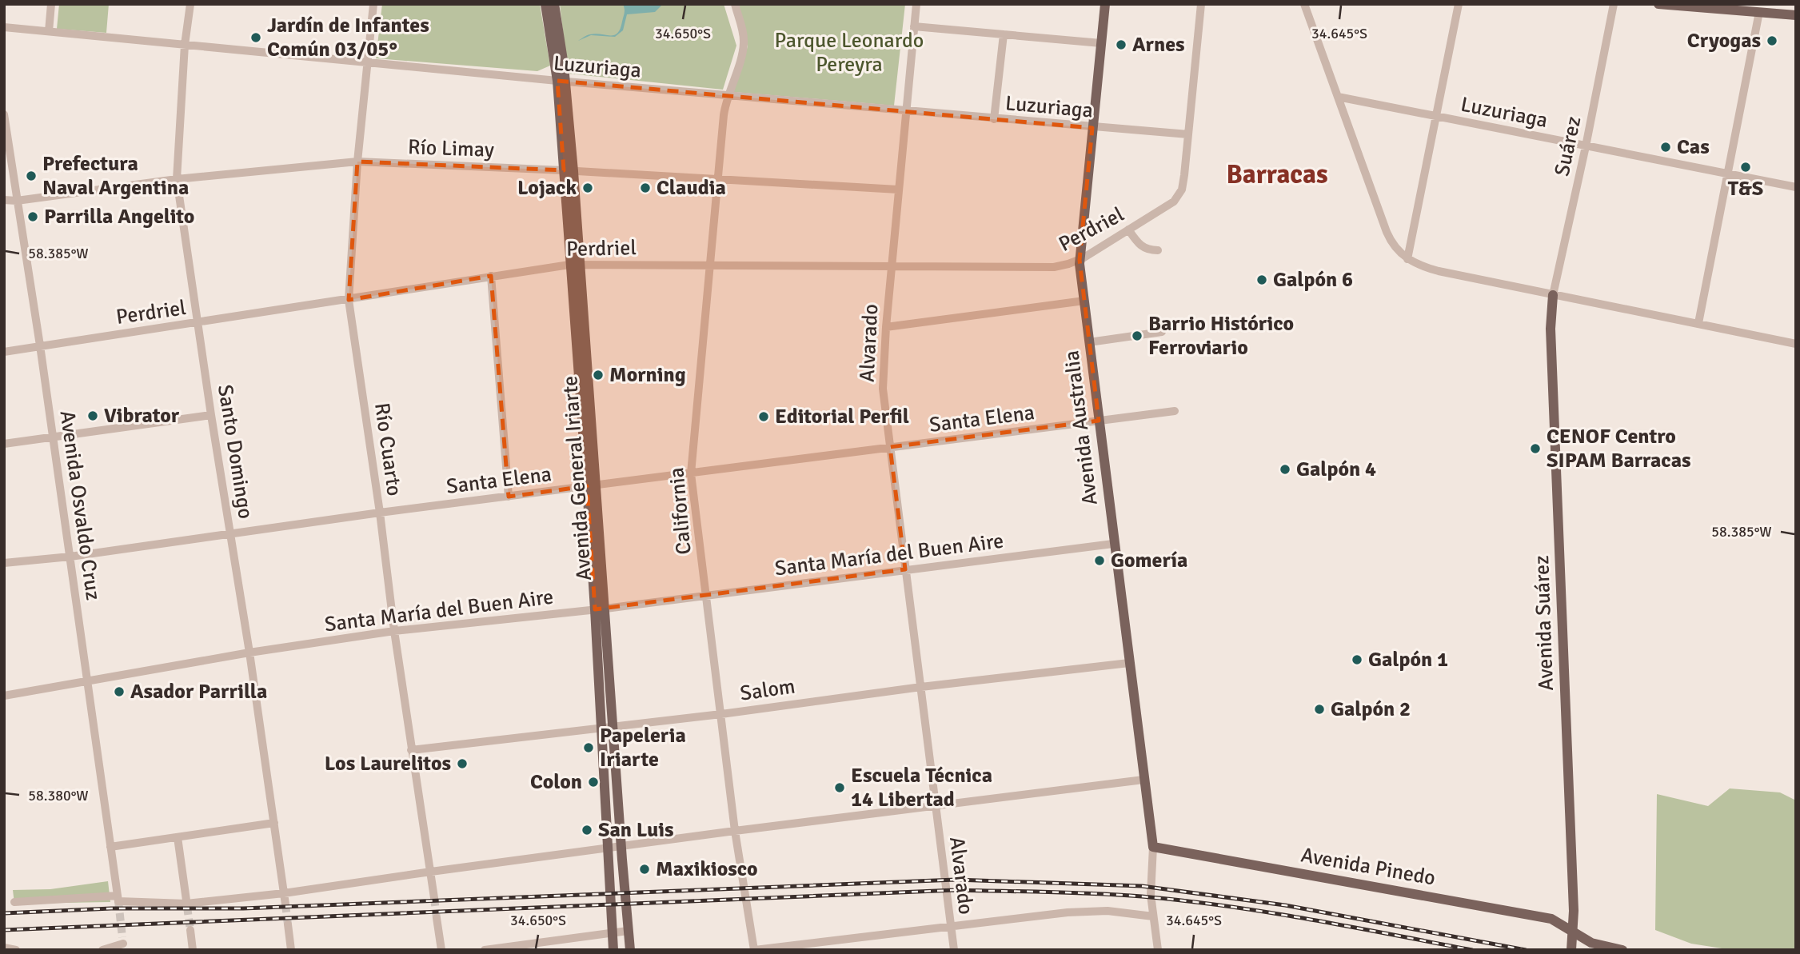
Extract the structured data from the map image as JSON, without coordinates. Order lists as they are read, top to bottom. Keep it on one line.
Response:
{"streets":{"main road":["Avenida Australia","Avenida General Iriarte","Avenida Suárez","Avenida Pinedo"],"street":["Luzuriaga","Suárez","Río Limay","Perdriel","Alvarado","Santa Elena","Río Cuarto","Santo Domingo","Avenida Osvaldo Cruz","California","Santa María del Buen Aire","Salom"]},"crossings":[["Luzuriaga","Suárez"],["Luzuriaga","Perdriel"],["Luzuriaga","Alvarado"],["Luzuriaga","Avenida Australia"],["Luzuriaga","Río Cuarto"],["Luzuriaga","Santo Domingo"],["Luzuriaga","Avenida General Iriarte"],["Luzuriaga","California"],["Suárez","Avenida Suárez"],["Río Limay","Alvarado"],["Río Limay","Río Cuarto"],["Río Limay","Santo Domingo"],["Río Limay","Avenida General Iriarte"],["Río Limay","Avenida Osvaldo Cruz"],["Río Limay","California"],["Perdriel","Alvarado"],["Perdriel","Avenida Australia"],["Perdriel","Río Cuarto"],["Perdriel","Santo Domingo"],["Perdriel","Avenida General Iriarte"],["Perdriel","Avenida Osvaldo Cruz"],["Perdriel","California"],["Alvarado","Santa Elena"],["Alvarado","Santa María del Buen Aire"],["Alvarado","Salom"],["Santa Elena","Avenida Australia"],["Santa Elena","Río Cuarto"],["Santa Elena","Santo Domingo"],["Santa Elena","Avenida General Iriarte"],["Santa Elena","Avenida Osvaldo Cruz"],["Santa Elena","California"],["Avenida Australia","Santa María del Buen Aire"],["Avenida Australia","Salom"],["Avenida Australia","Avenida Pinedo"],["Río Cuarto","Santa María del Buen Aire"],["Río Cuarto","Salom"],["Santo Domingo","Santa María del Buen Aire"],["Avenida General Iriarte","Santa María del Buen Aire"],["Avenida General Iriarte","Salom"],["Avenida Osvaldo Cruz","Santa María del Buen Aire"],["California","Santa María del Buen Aire"],["California","Salom"],["Avenida Suárez","Avenida Pinedo"]],"districts":["Barracas"],"parks":["Parque Leonardo Pereyra"],"places":["Jardín de Infantes Común 03/05°","Cryogas","Arnes","Cas","T&S","Prefectura Naval Argentina","Lojack","Claudia","Parrilla Angelito","Galpón 6","Barrio Histórico Ferroviario","Morning","Vibrator","Editorial Perfil","CENOF Centro SIPAM Barracas","Galpón 4","Gomería","Galpón 1","Asador Parrilla","Galpón 2","Papeleria Iriarte","Los Laurelitos","Colon","Escuela Técnica 14 Libertad","San Luis","Maxikiosco"],"coordinates":["34.650°S","34.645°S","58.385°W","58.380°W"]}
